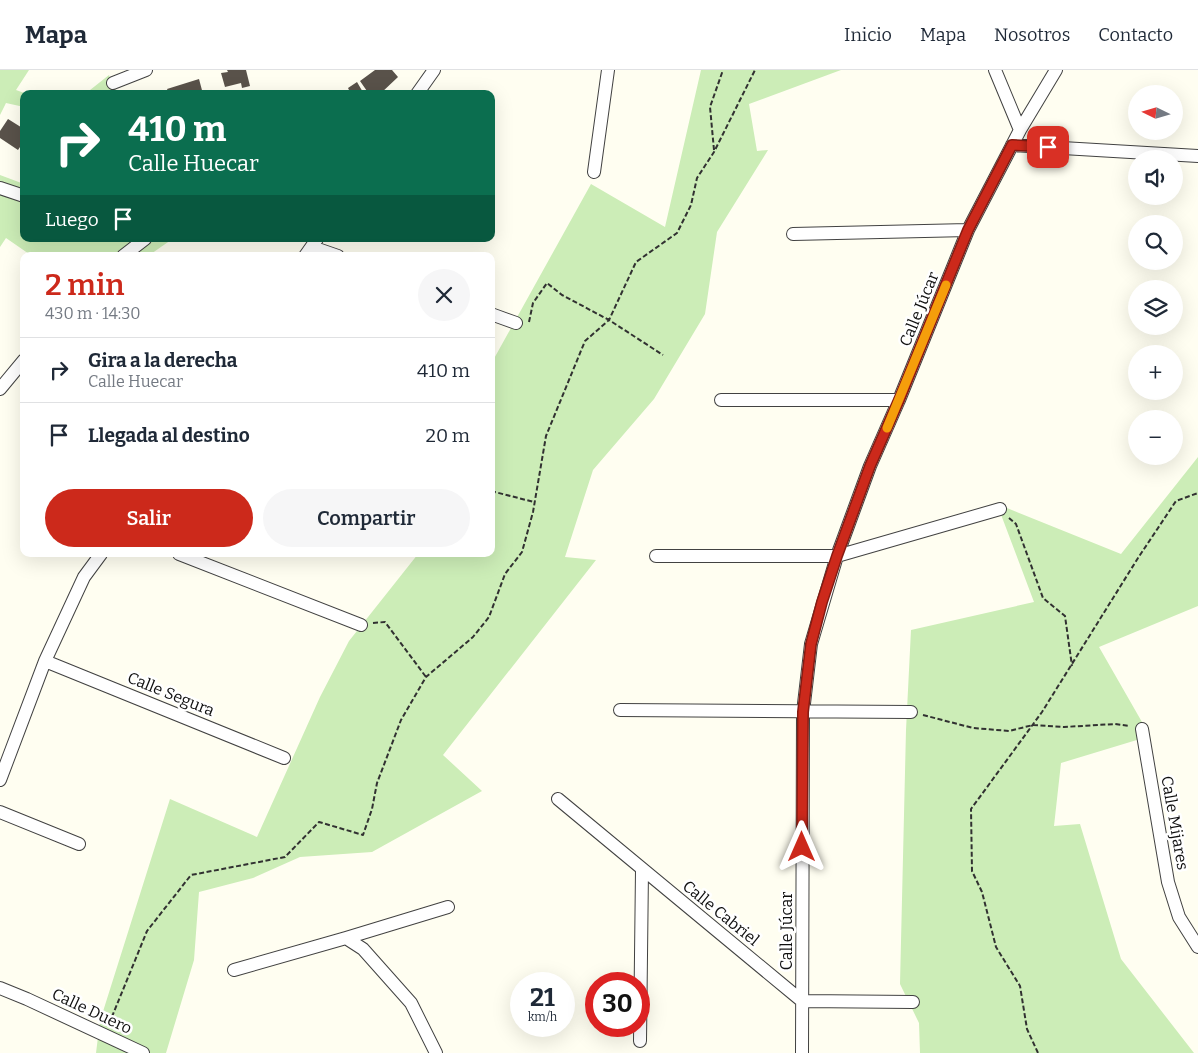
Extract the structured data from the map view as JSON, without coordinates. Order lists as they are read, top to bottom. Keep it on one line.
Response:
{"streets":{"street":["Calle Júcar","Calle Segura","Calle Mijares","Calle Cabriel","Calle Duero"]},"crossings":[["Calle Júcar","Calle Cabriel"]],"north":"left","page":{"header":"Mapa","nav":["Inicio","Mapa","Nosotros","Contacto"],"map_buttons":["+","−"],"turn":["410 m","Calle Huecar"],"then":"Luego","heading":["2 min","430 m · 14:30"],"list":[{"name":"Gira a la derecha","note":"Calle Huecar","value":"410 m"},{"name":"Llegada al destino","value":"20 m"}],"buttons":["Salir","Compartir"],"speed":"21 km/h","limit":"30"}}
